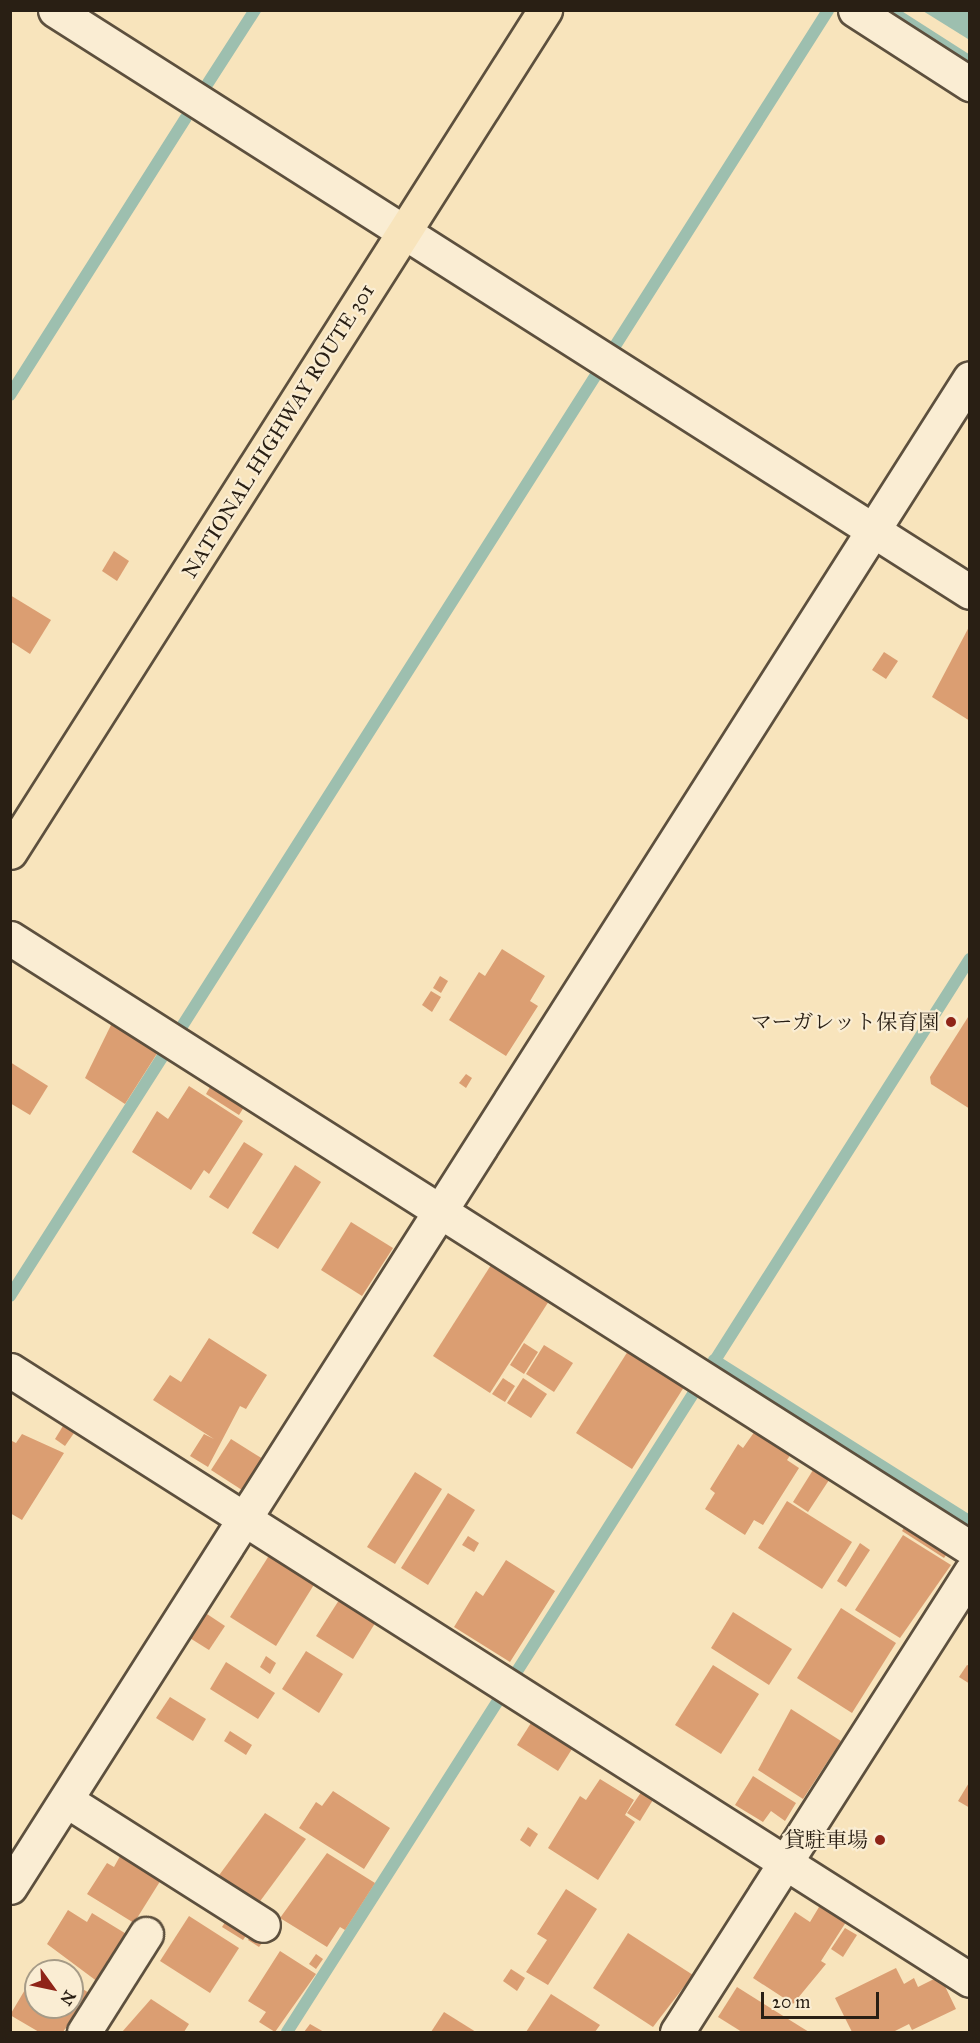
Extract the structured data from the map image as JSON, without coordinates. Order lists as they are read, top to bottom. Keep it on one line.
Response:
{"streets":{"highway":["NATIONAL HIGHWAY ROUTE 301"]},"places":["マーガレット保育園","貸駐車場"],"scale_bar":"20 m","north":"bottom right"}
